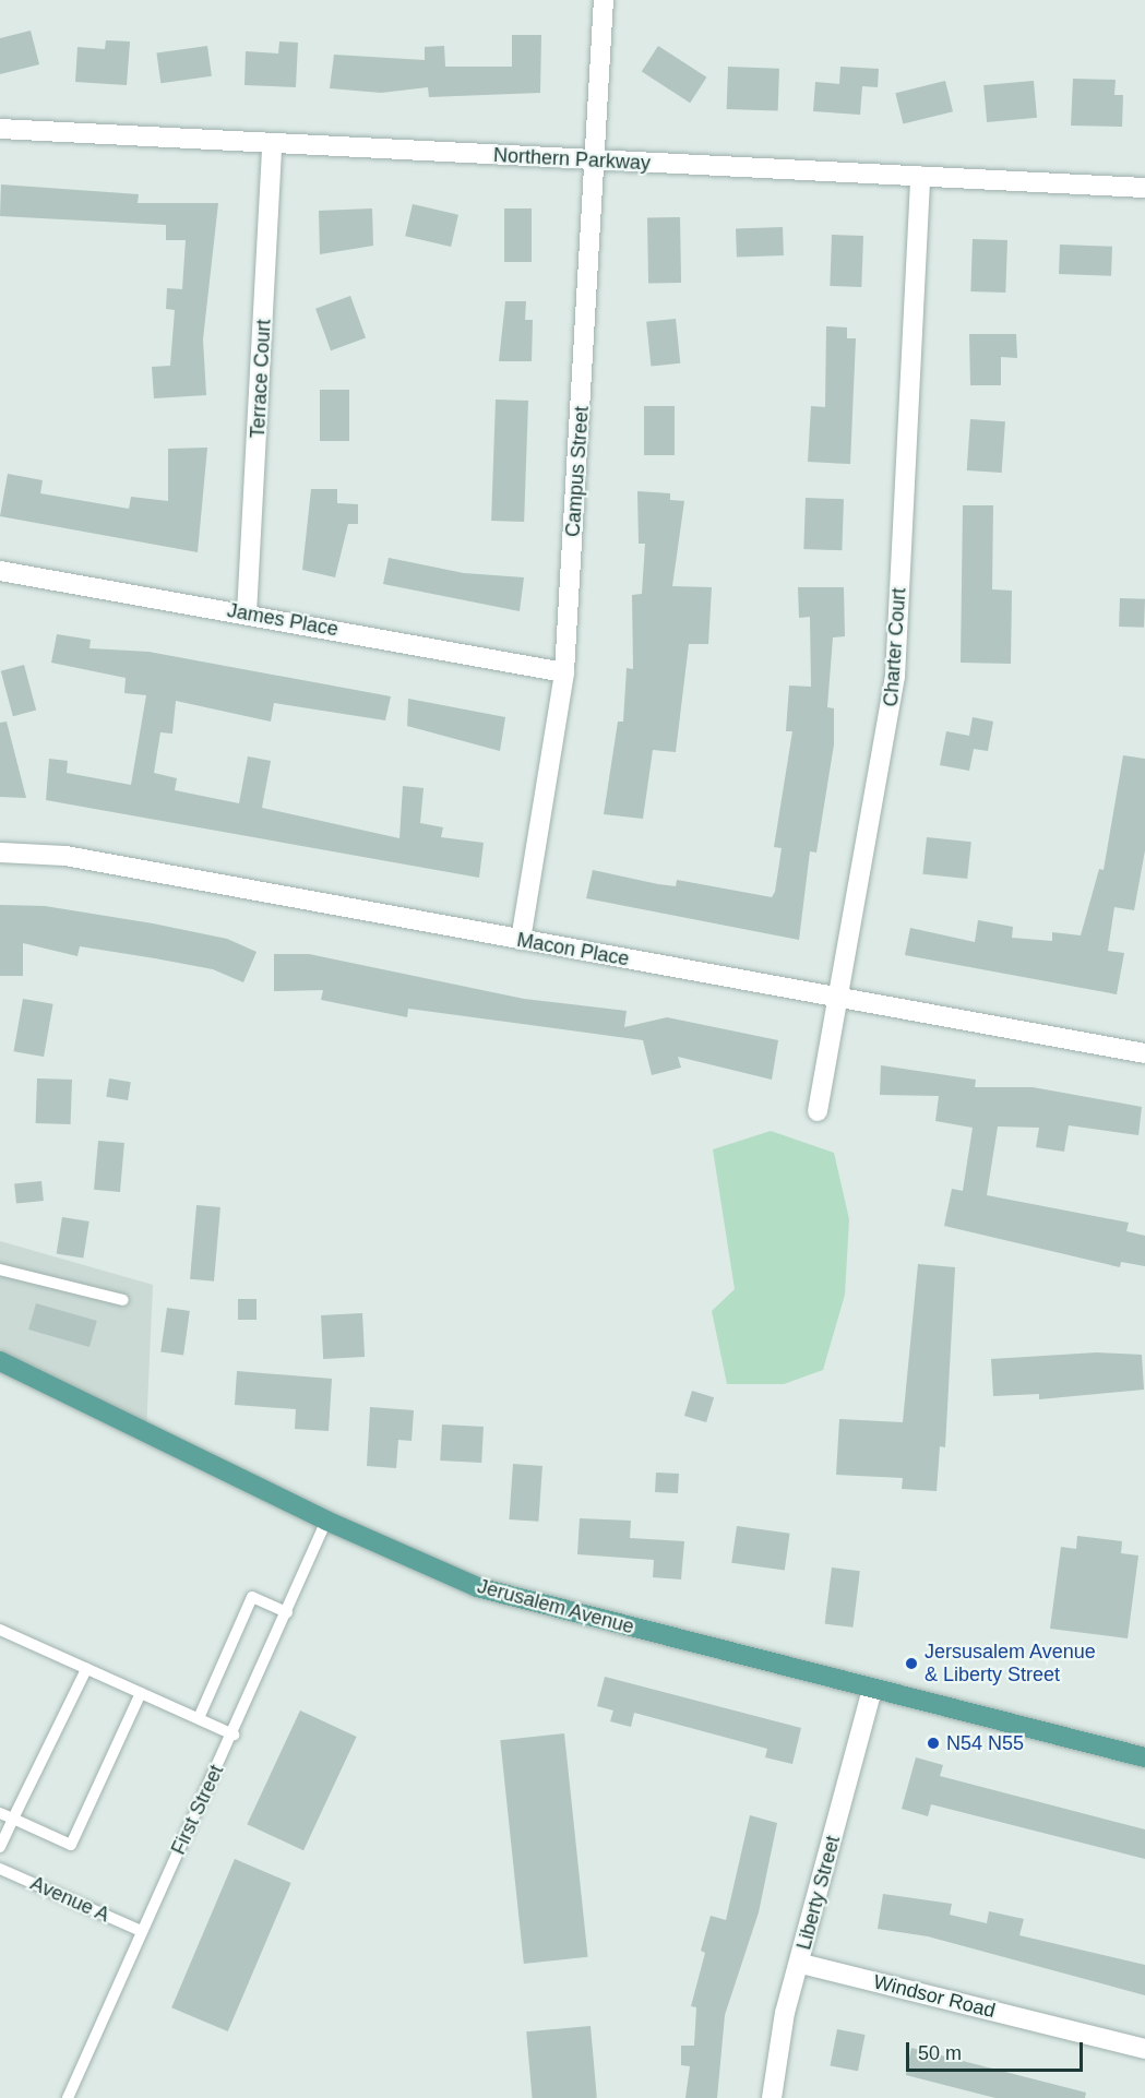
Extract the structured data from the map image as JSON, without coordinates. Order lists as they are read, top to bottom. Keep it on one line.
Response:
{"streets":{"main road":["Jerusalem Avenue"],"street":["Northern Parkway","Terrace Court","Campus Street","James Place","Charter Court","Macon Place","Liberty Street","Windsor Road"],"lane":["First Street","Avenue A"]},"crossings":[["Northern Parkway","Terrace Court"],["Northern Parkway","Campus Street"],["Northern Parkway","Charter Court"],["Terrace Court","James Place"],["Campus Street","James Place"],["Campus Street","Macon Place"],["Charter Court","Macon Place"],["Jerusalem Avenue","First Street"],["Jerusalem Avenue","Liberty Street"],["First Street","Avenue A"],["Liberty Street","Windsor Road"]],"places":["Jersusalem Avenue & Liberty Street","N54 N55"],"scale_bar":"50 m"}
